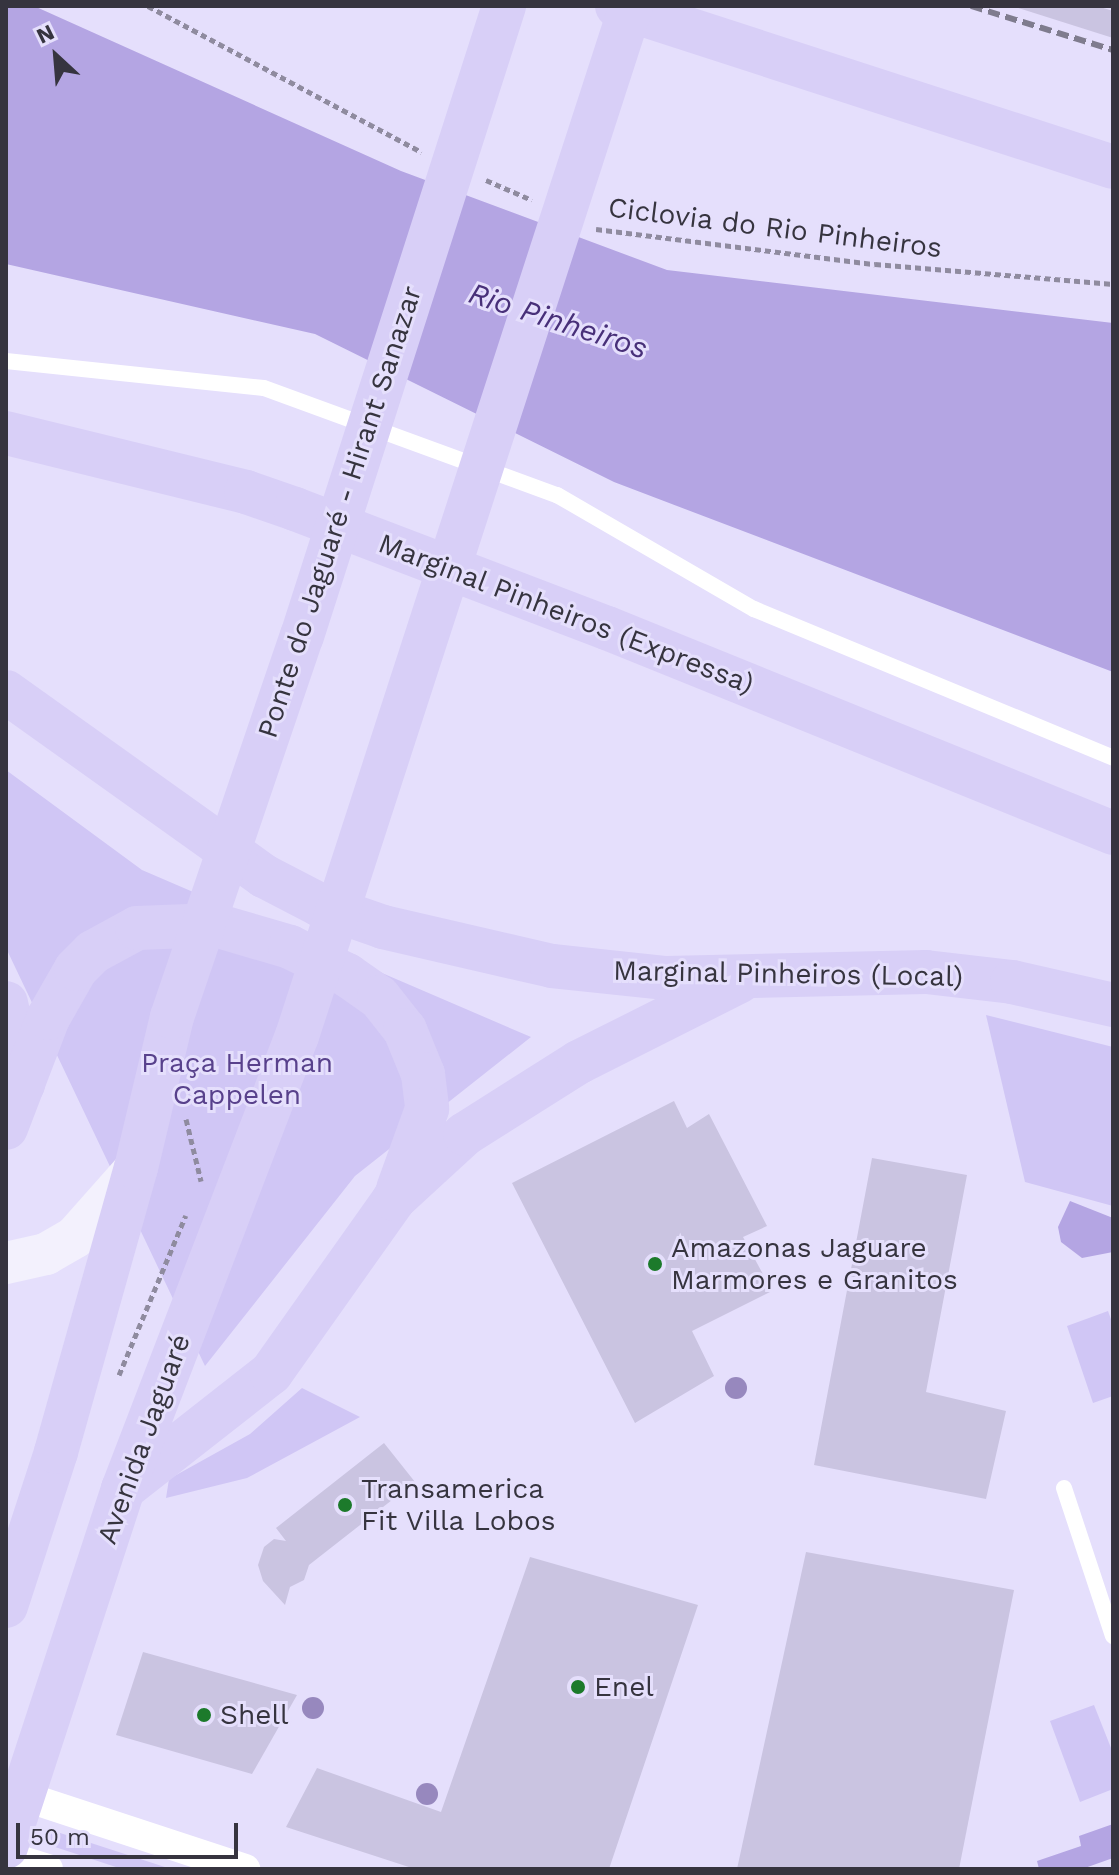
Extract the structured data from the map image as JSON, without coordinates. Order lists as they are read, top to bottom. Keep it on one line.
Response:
{"streets":{"highway":["Ponte do Jaguaré - Hirant Sanazar","Marginal Pinheiros (Expressa)","Marginal Pinheiros (Local)","Avenida Jaguaré"],"path":["Ciclovia do Rio Pinheiros"]},"water":["Rio Pinheiros"],"parks":["Praça Herman Cappelen"],"places":["Amazonas Jaguare Marmores e Granitos","Transamerica Fit Villa Lobos","Enel","Shell"],"scale_bar":"50 m","north":"top left"}
